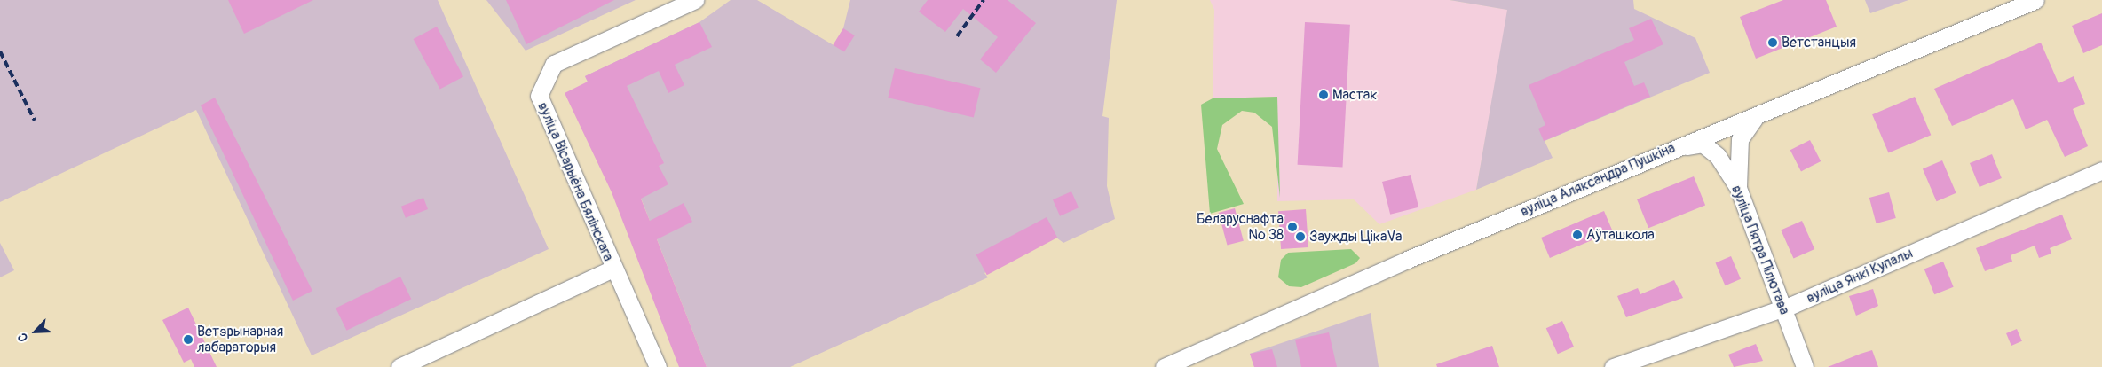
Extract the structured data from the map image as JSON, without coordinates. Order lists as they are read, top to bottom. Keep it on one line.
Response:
{"streets":{"street":["вуліца Аляксандра Пушкіна","вуліца Вісарыёна Бялінскага","вуліца Пятра Пілютава","вуліца Янкі Купалы"]},"crossings":[["вуліца Аляксандра Пушкіна","вуліца Пятра Пілютава"],["вуліца Пятра Пілютава","вуліца Янкі Купалы"]],"places":["Ветстанцыя","Мастак","Беларуснафта № 38","Аўташкола","Заужды ЦікаVа","Ветэрынарная лабараторыя"],"north":"bottom left"}
